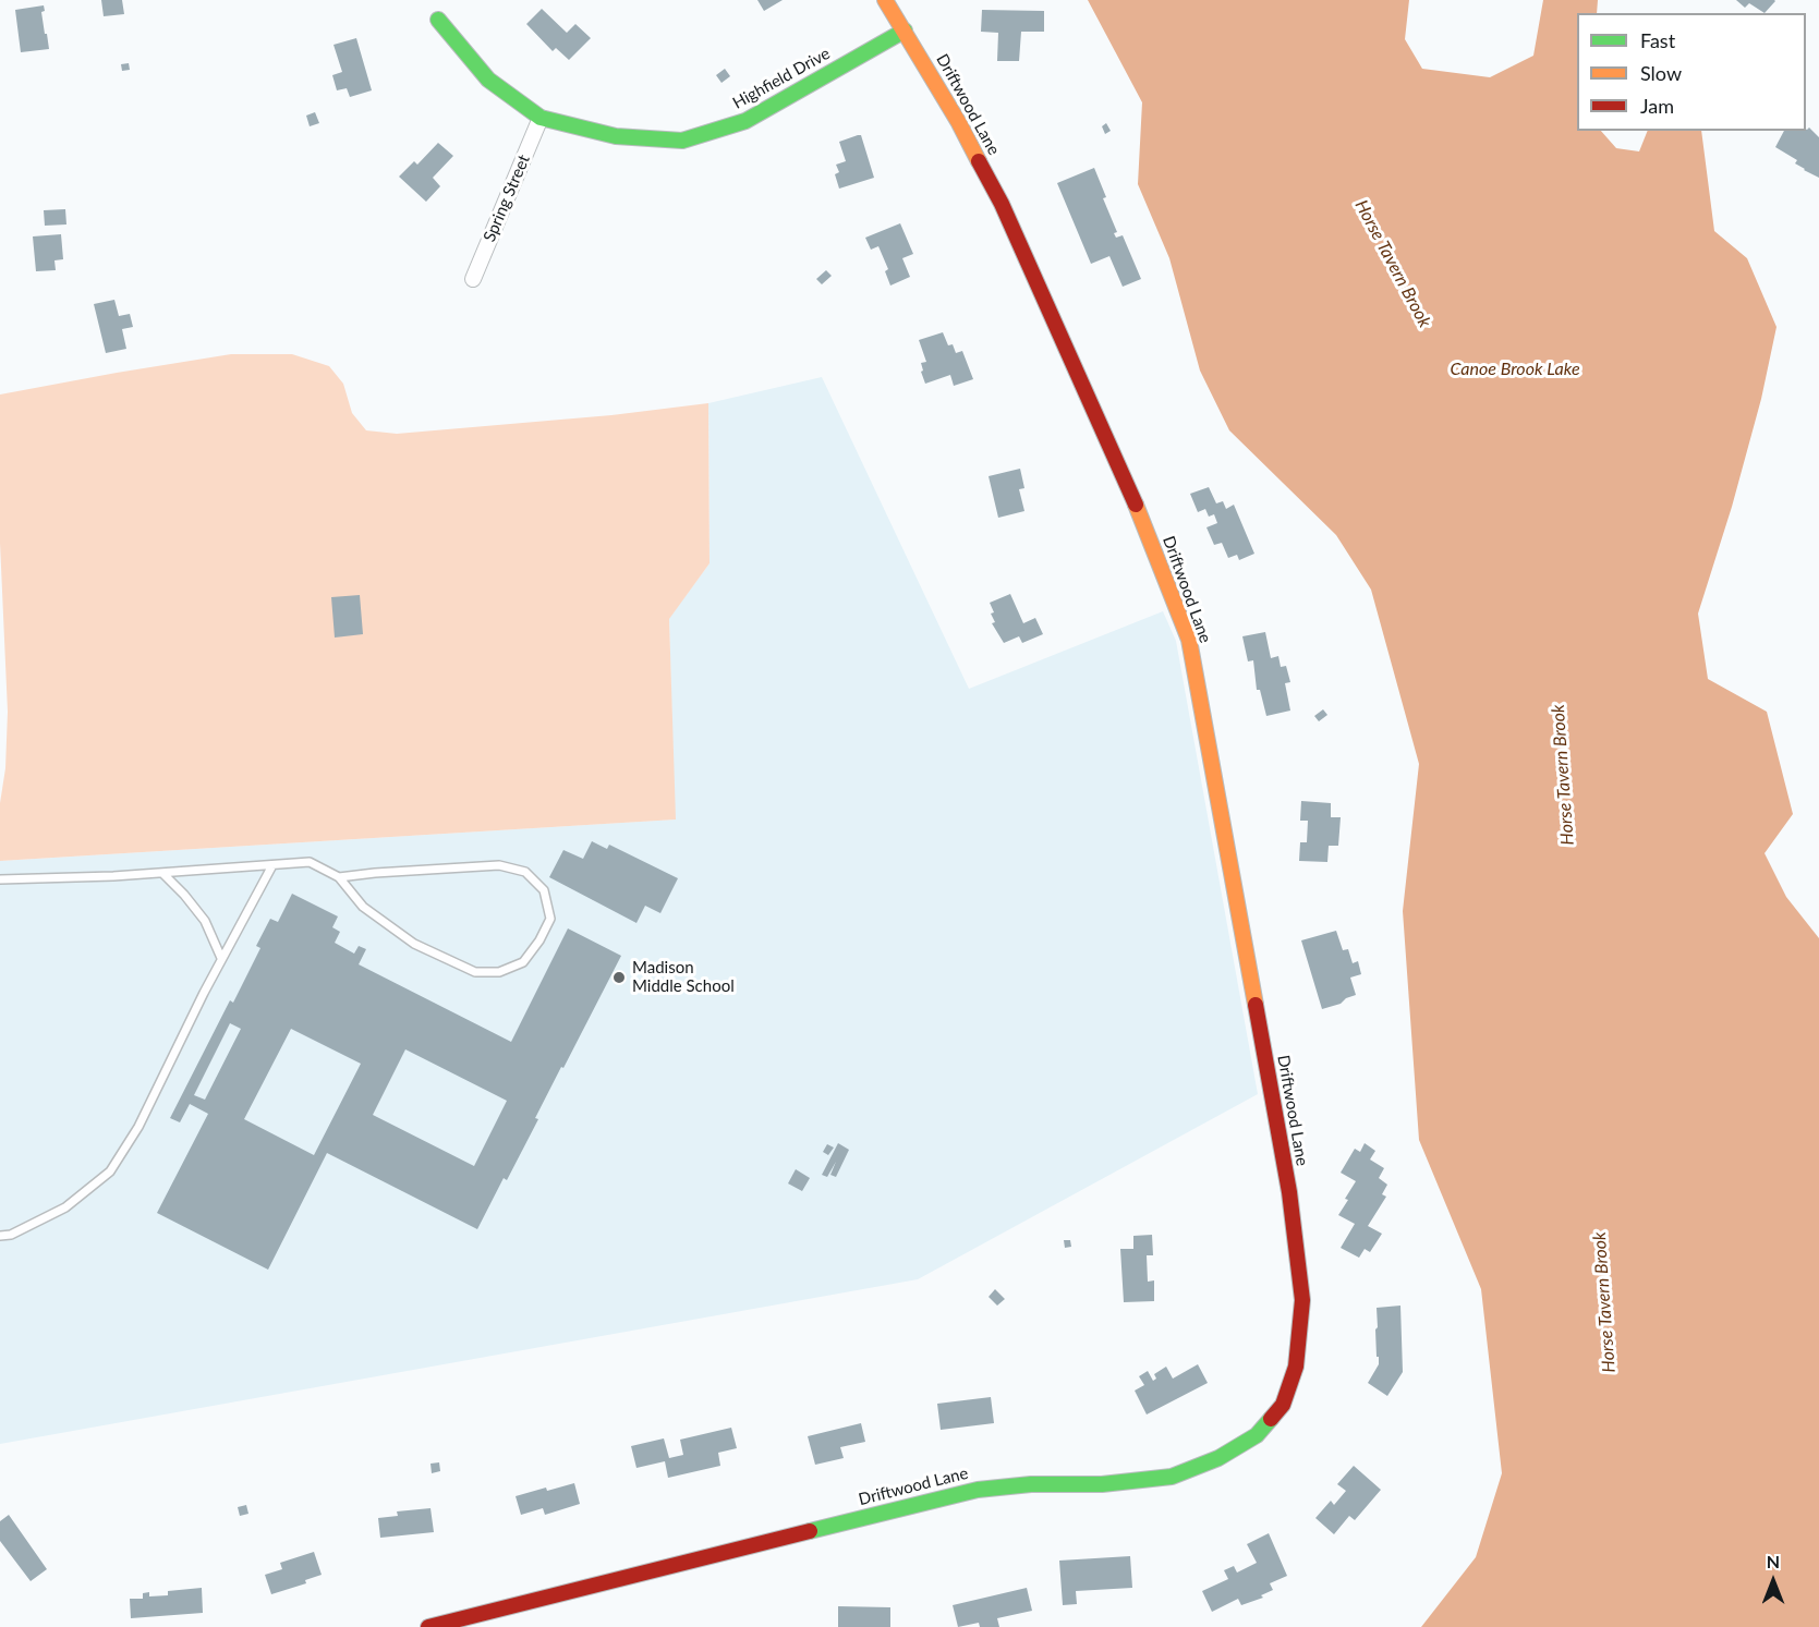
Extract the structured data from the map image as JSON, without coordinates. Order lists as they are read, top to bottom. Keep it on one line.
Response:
{"streets":{"street":["Highfield Drive","Driftwood Lane","Spring Street"]},"crossings":[["Highfield Drive","Driftwood Lane"],["Highfield Drive","Spring Street"]],"water":["Horse Tavern Brook","Canoe Brook Lake"],"places":["Madison Middle School"],"legend":["Fast","Slow","Jam"],"north":"top"}
